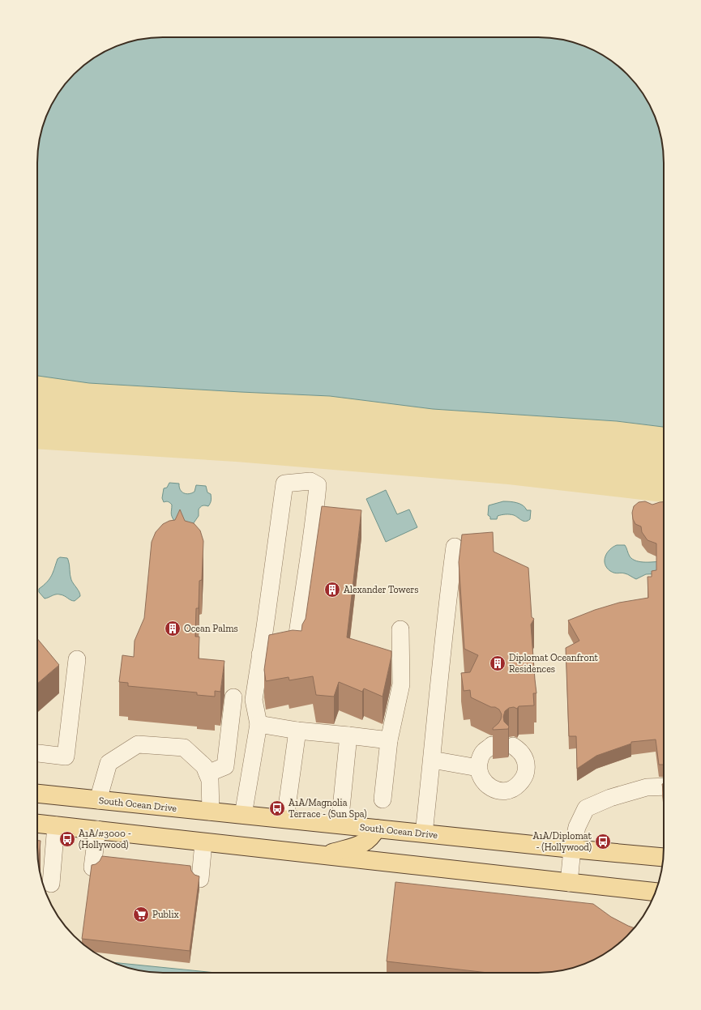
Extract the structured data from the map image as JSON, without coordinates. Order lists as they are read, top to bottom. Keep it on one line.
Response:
{"streets":{"main road":["South Ocean Drive"]},"places":{"building":["Alexander Towers","Ocean Palms","Diplomat Oceanfront Residences"],"bus stop":["A1A/Magnolia Terrace - (Sun Spa)","A1A/#3000 - (Hollywood)","A1A/Diplomat - (Hollywood)"],"supermarket":["Publix"]}}
